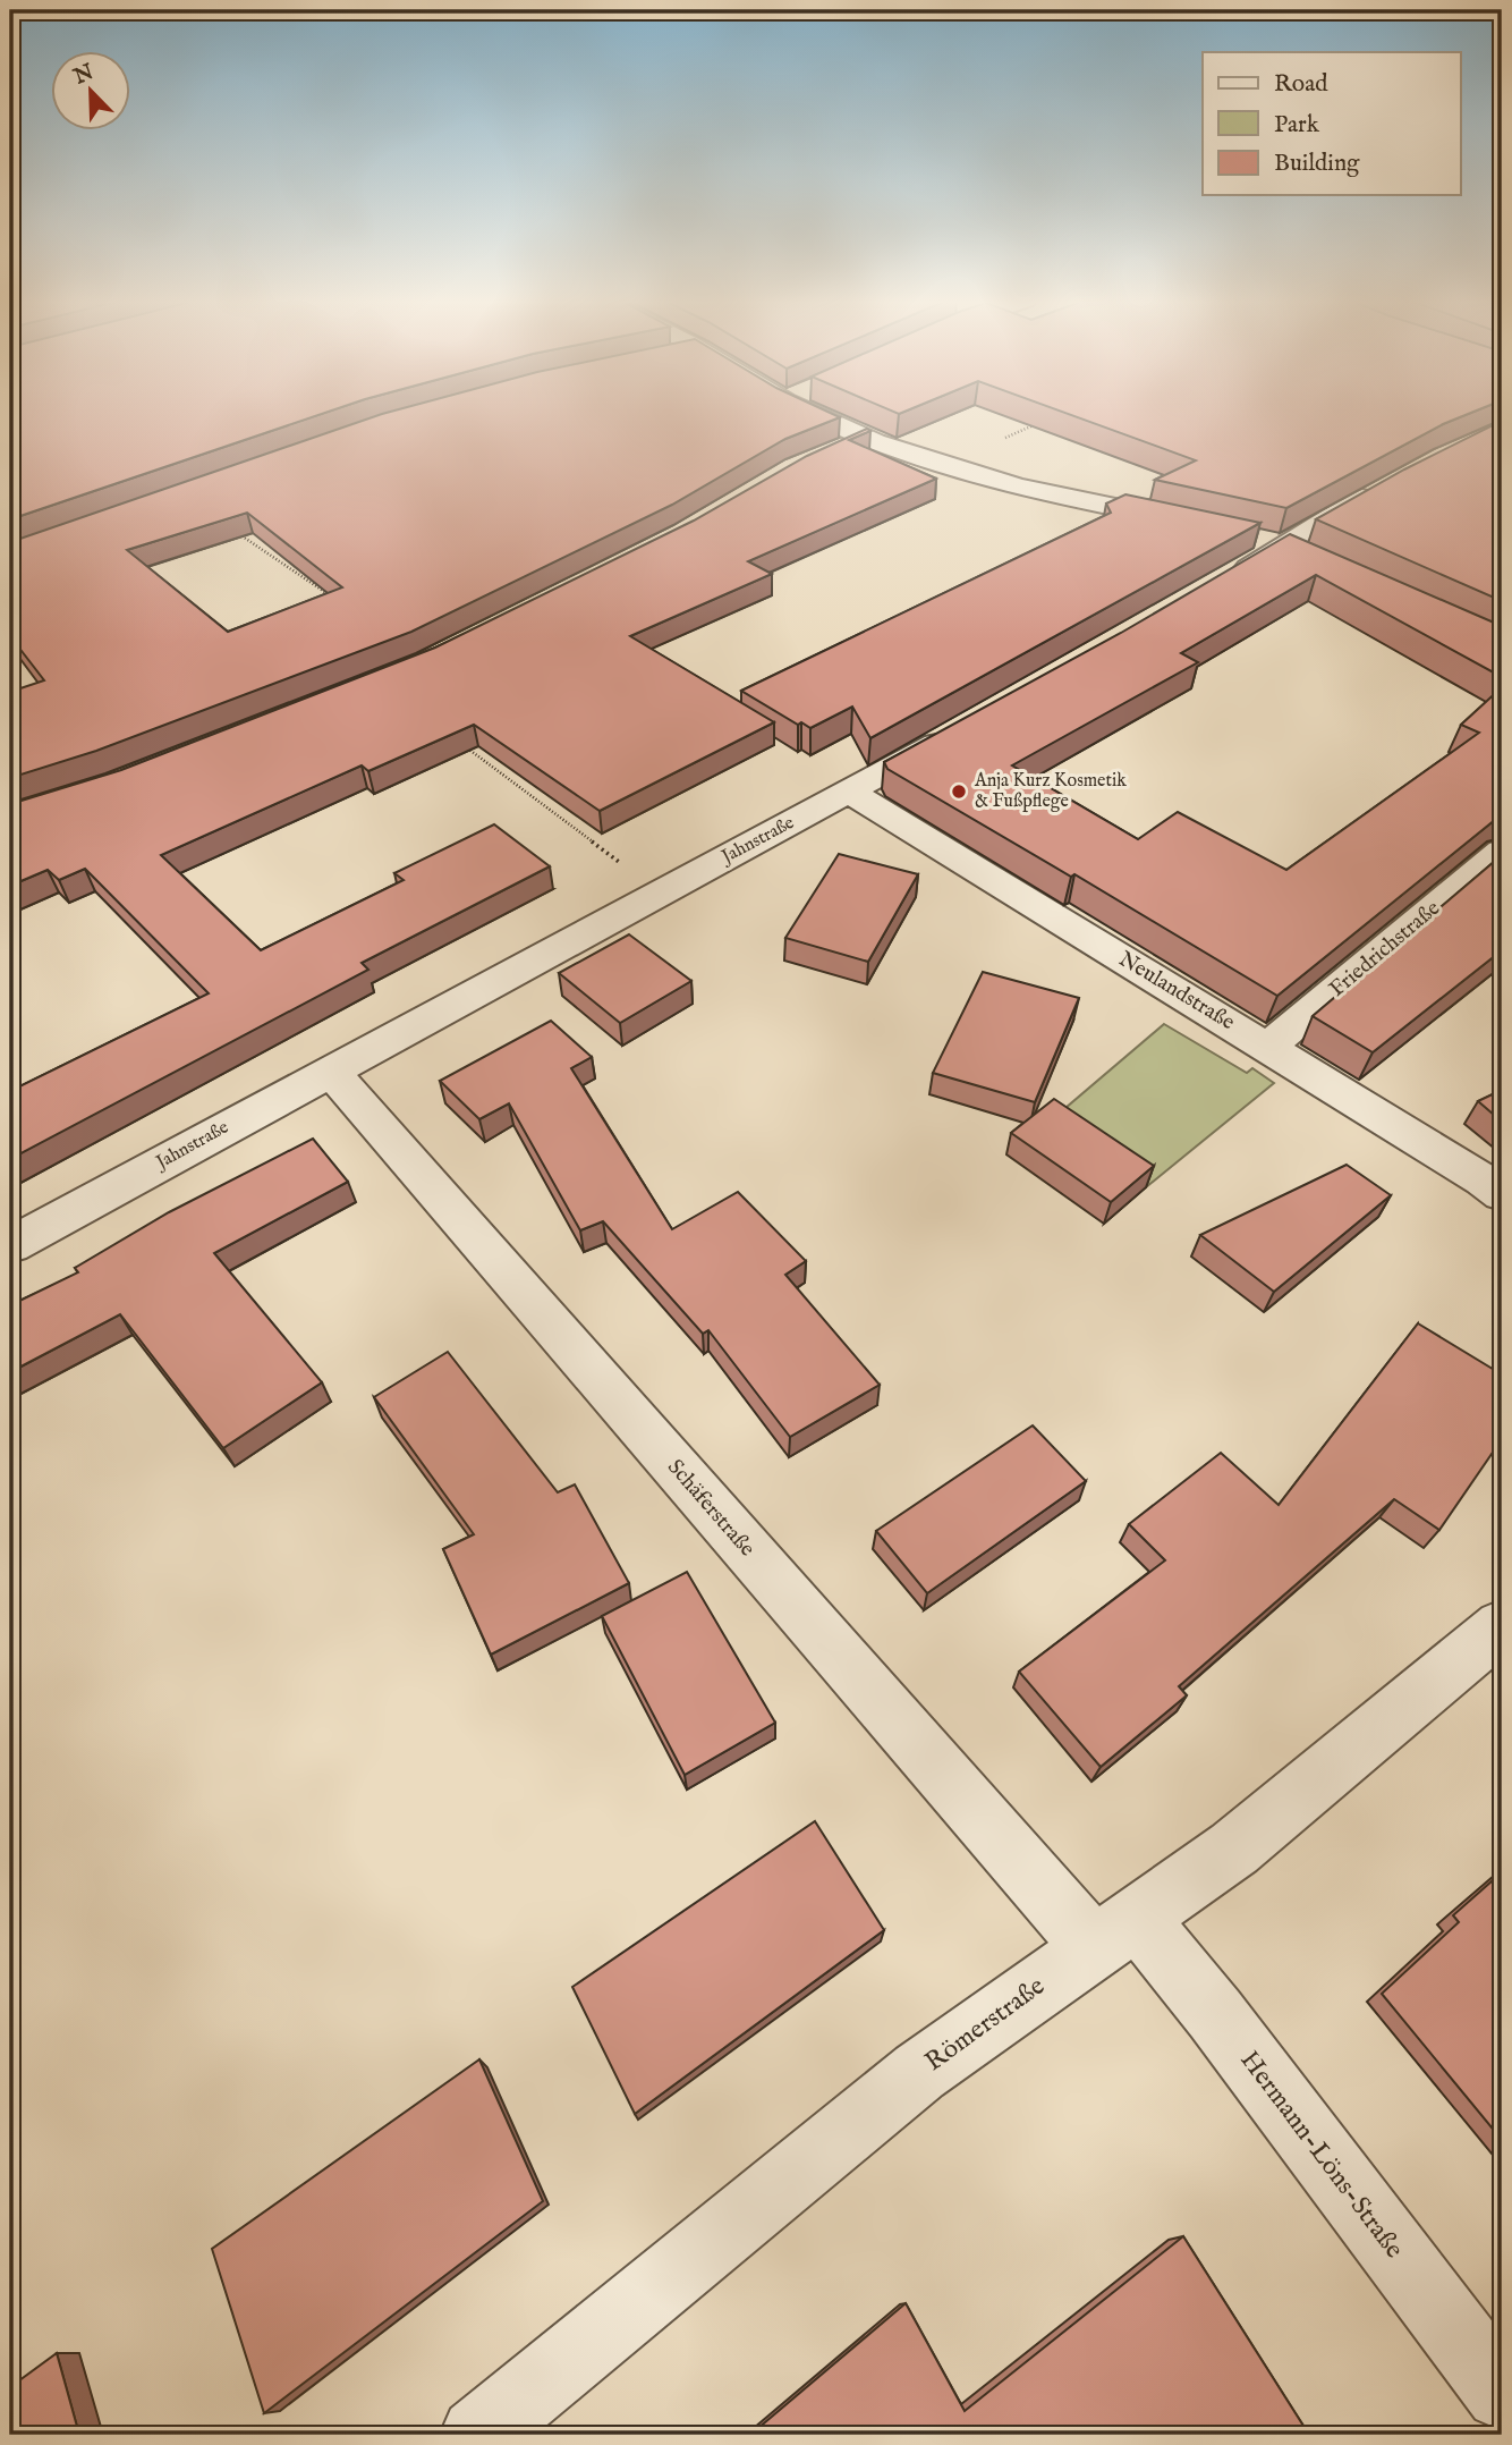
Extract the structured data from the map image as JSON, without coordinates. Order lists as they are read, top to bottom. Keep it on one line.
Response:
{"streets":{"street":["Jahnstraße","Friedrichstraße","Neulandstraße","Schäferstraße","Römerstraße","Hermann-Löns-Straße"]},"crossings":[["Jahnstraße","Neulandstraße"],["Jahnstraße","Schäferstraße"],["Friedrichstraße","Neulandstraße"],["Schäferstraße","Römerstraße"],["Schäferstraße","Hermann-Löns-Straße"],["Römerstraße","Hermann-Löns-Straße"]],"places":["Anja Kurz Kosmetik & Fußpflege"],"legend":["Road","Park","Building"],"north":"top left"}
